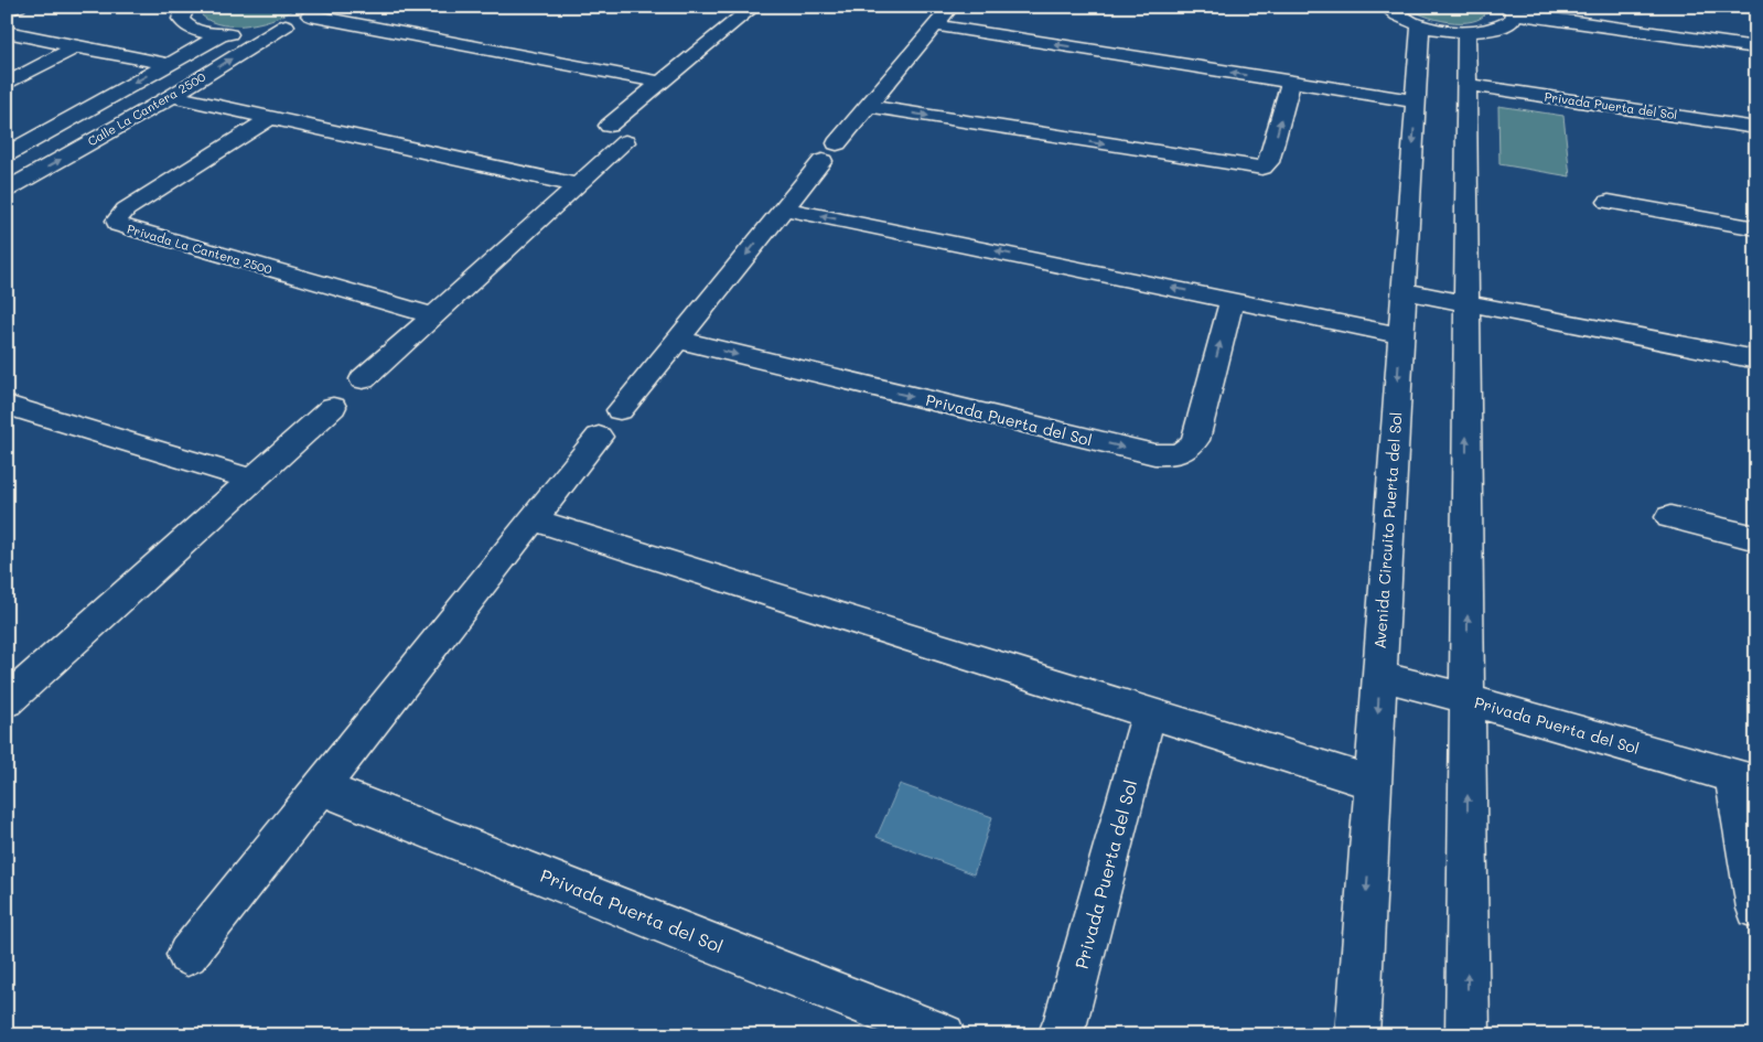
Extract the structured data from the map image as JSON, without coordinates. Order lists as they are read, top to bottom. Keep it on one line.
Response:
{"streets":{"street":["Privada Puerta del Sol","Calle La Cantera 2500","Privada La Cantera 2500","Avenida Circuito Puerta del Sol"]},"crossings":[["Privada Puerta del Sol","Avenida Circuito Puerta del Sol"]]}
